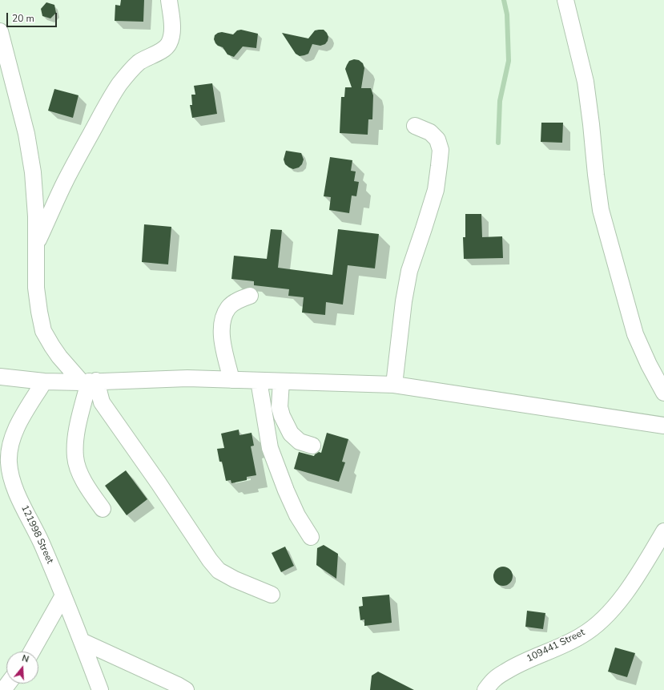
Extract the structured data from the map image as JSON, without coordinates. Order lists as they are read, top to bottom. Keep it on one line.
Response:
{"streets":{"street":["121998 Street","109441 Street"]},"scale_bar":"20 m","north":"top"}
